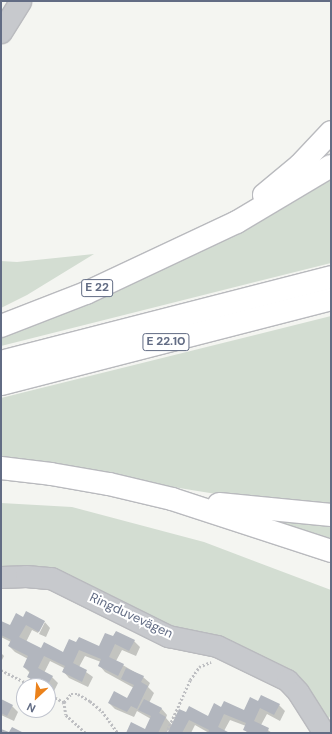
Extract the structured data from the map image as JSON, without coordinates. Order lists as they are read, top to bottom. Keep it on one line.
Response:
{"streets":{"highway":["E 22","E 22.10"],"street":["Ringduvevägen"]},"north":"bottom left"}
